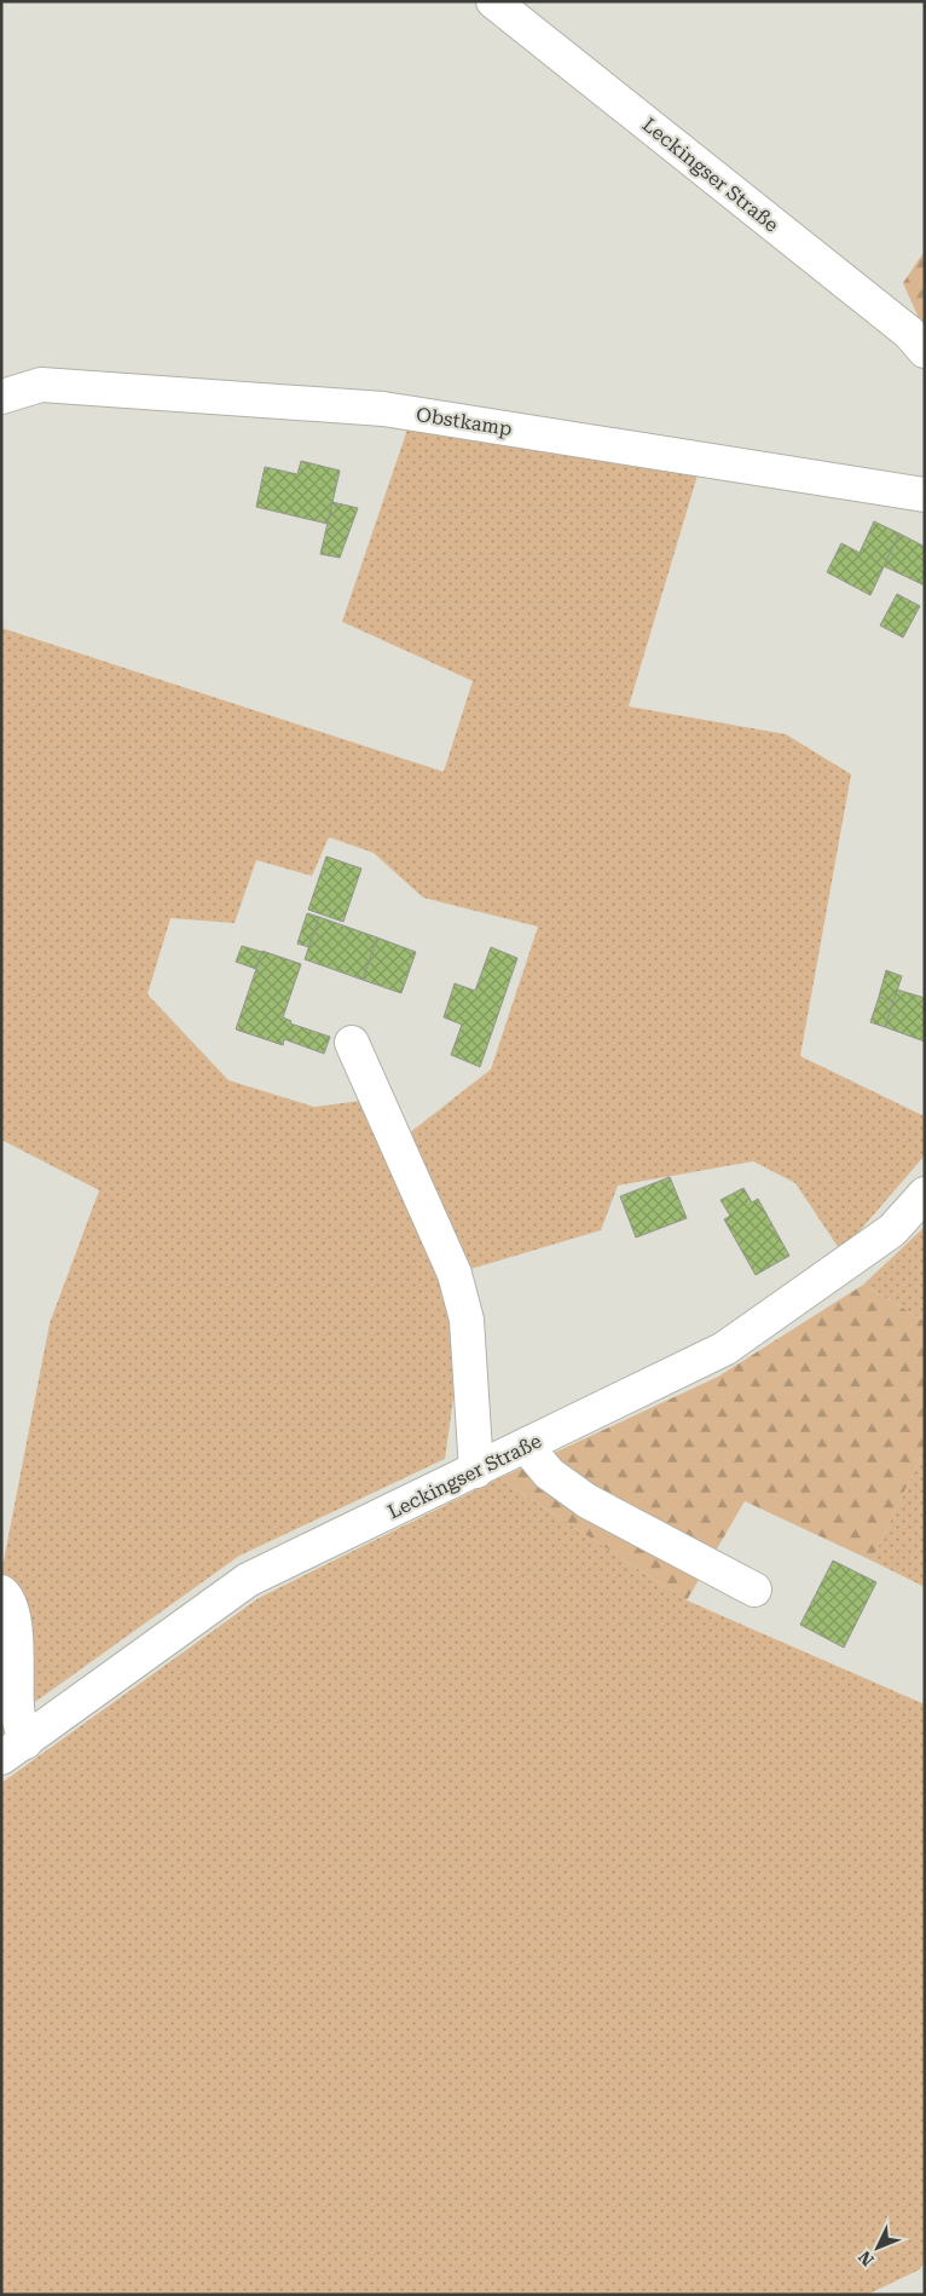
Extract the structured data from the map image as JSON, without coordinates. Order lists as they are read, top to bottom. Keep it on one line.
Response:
{"streets":{"street":["Leckingser Straße","Obstkamp"]},"north":"bottom left"}
